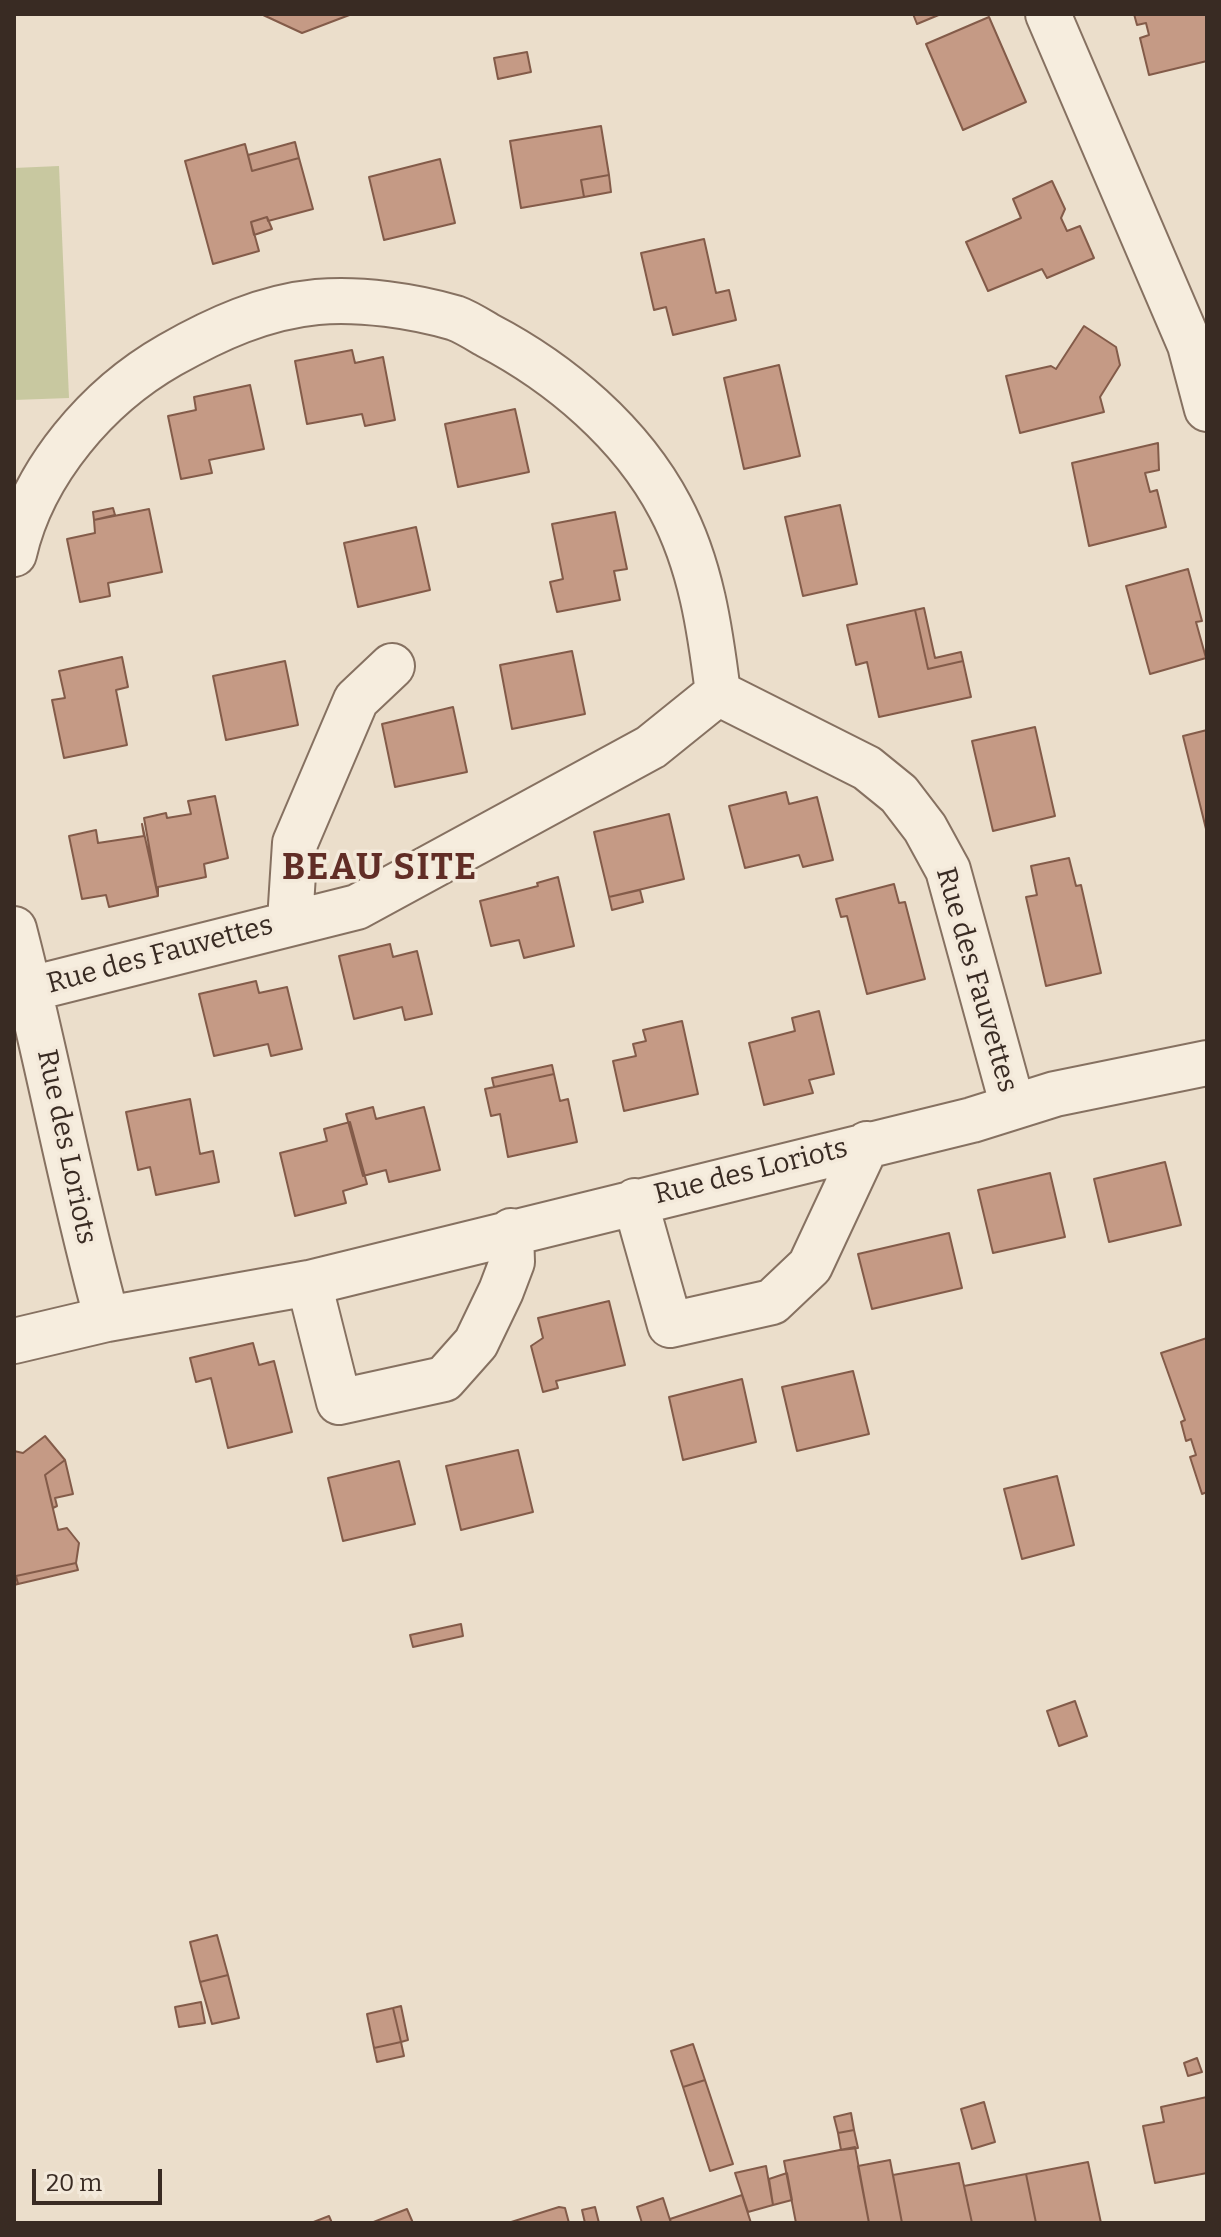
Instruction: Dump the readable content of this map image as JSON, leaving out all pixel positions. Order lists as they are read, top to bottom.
{
  "streets": {
    "street": ["Rue des Fauvettes", "Rue des Loriots"]
  },
  "crossings": [
    ["Rue des Fauvettes", "Rue des Loriots"]
  ],
  "districts": ["BEAU SITE"],
  "scale_bar": "20 m"
}
